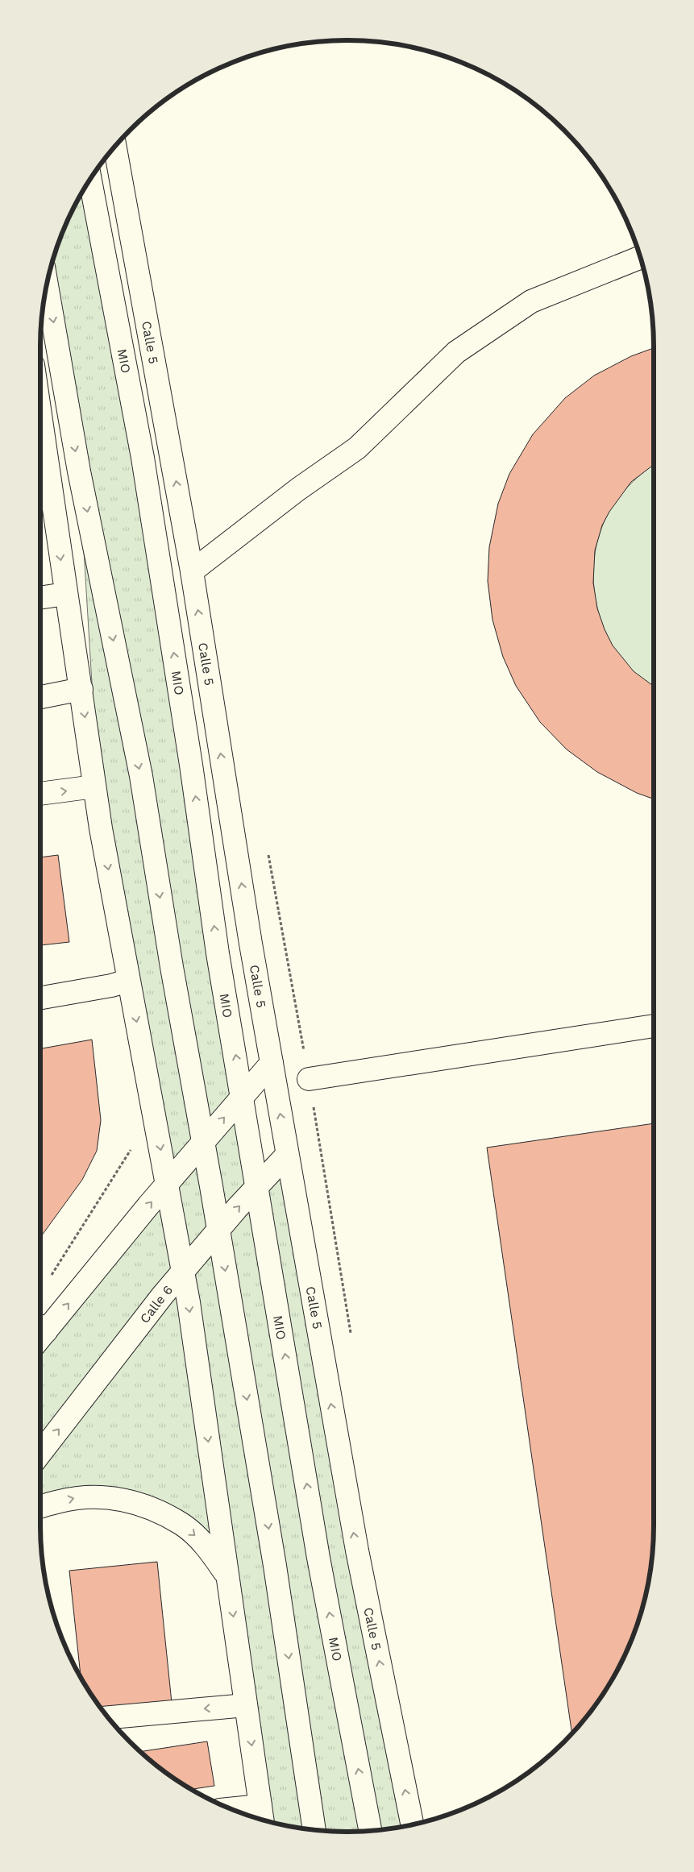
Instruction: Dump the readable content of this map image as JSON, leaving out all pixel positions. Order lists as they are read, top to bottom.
{
  "streets": {
    "main road": ["Calle 5", "MIO", "Calle 6"]
  },
  "crossings": [
    ["Calle 5", "Calle 6"],
    ["MIO", "Calle 6"]
  ]
}
